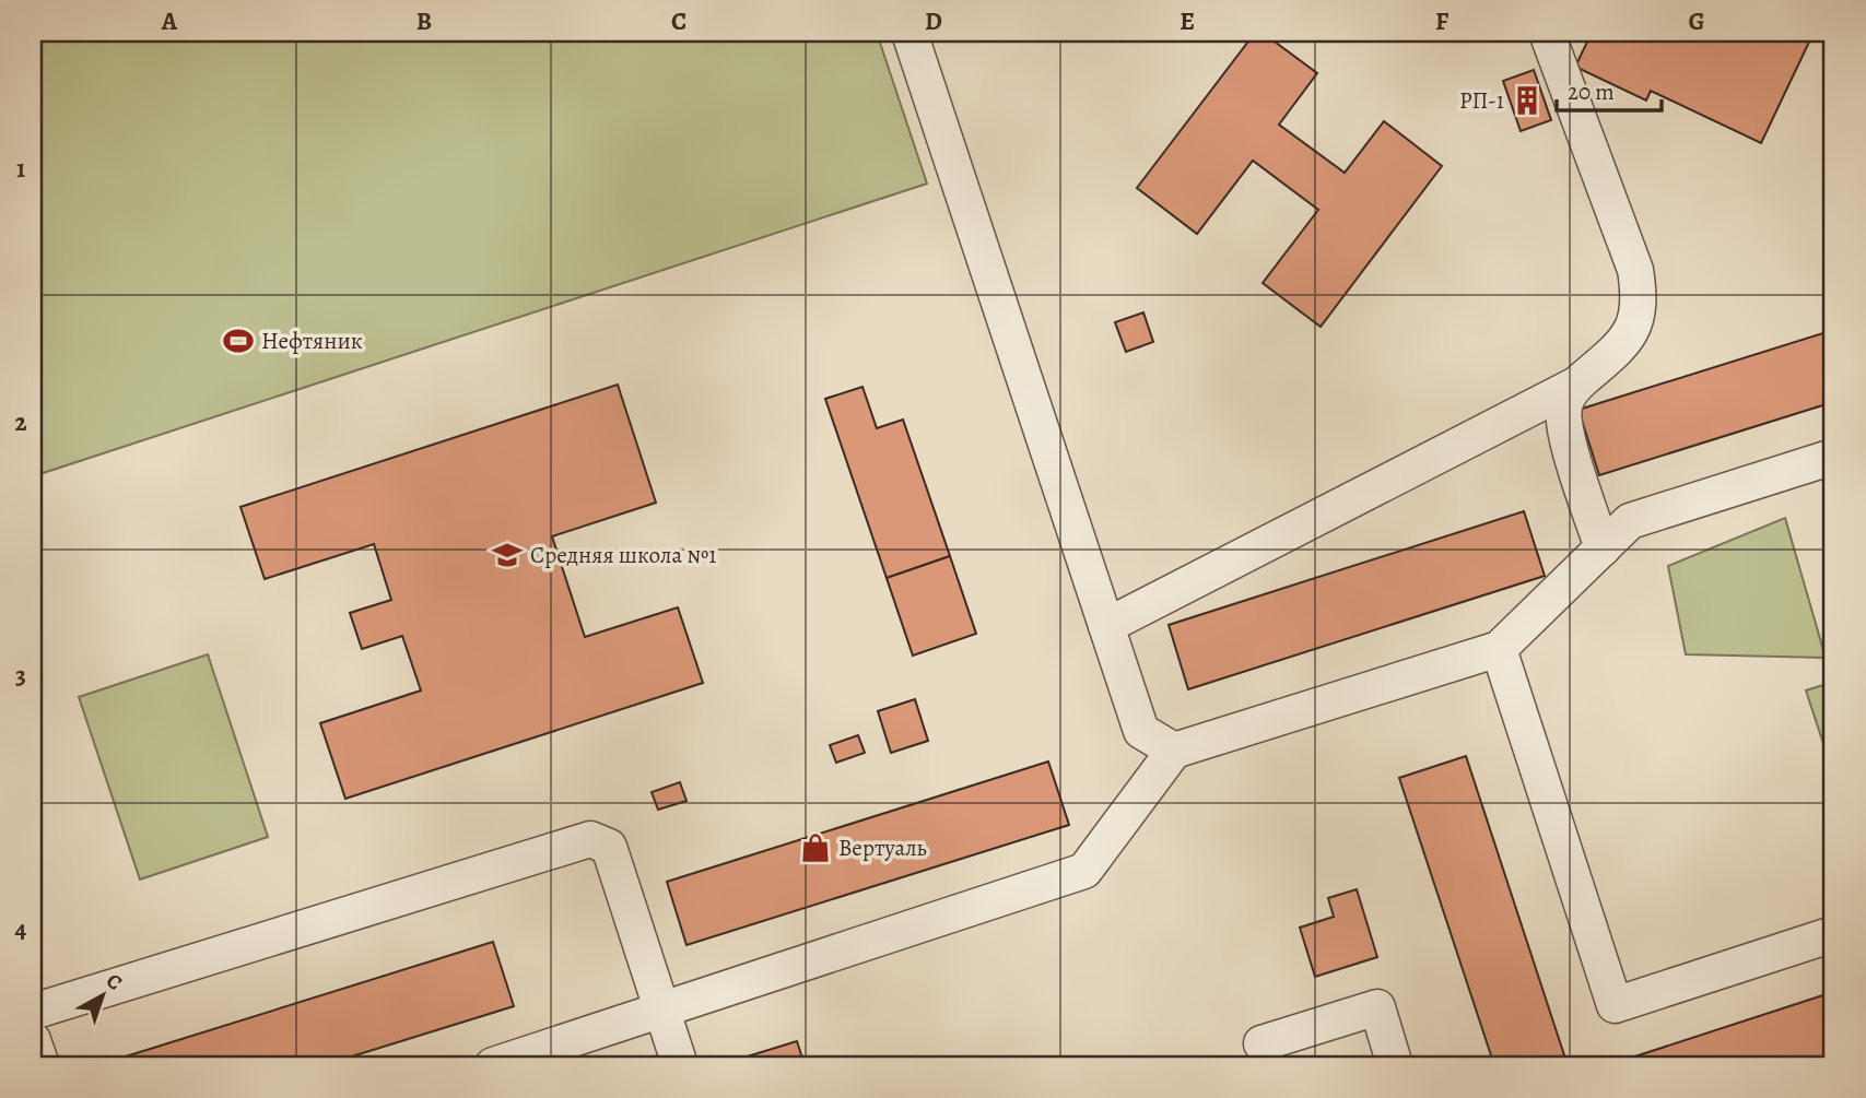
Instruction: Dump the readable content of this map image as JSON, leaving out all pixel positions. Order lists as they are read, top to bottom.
{
  "places": {
    "building": ["РП-1"],
    "sports": ["Нефтяник"],
    "school or university": ["Средняя школа №1"],
    "shop": ["Вертуаль"]
  },
  "scale_bar": "20 m",
  "north": "top right",
  "grid": {
    "columns": [
      "A",
      "B",
      "C",
      "D",
      "E",
      "F",
      "G"
    ],
    "rows": [
      "1",
      "2",
      "3",
      "4"
    ]
  }
}
